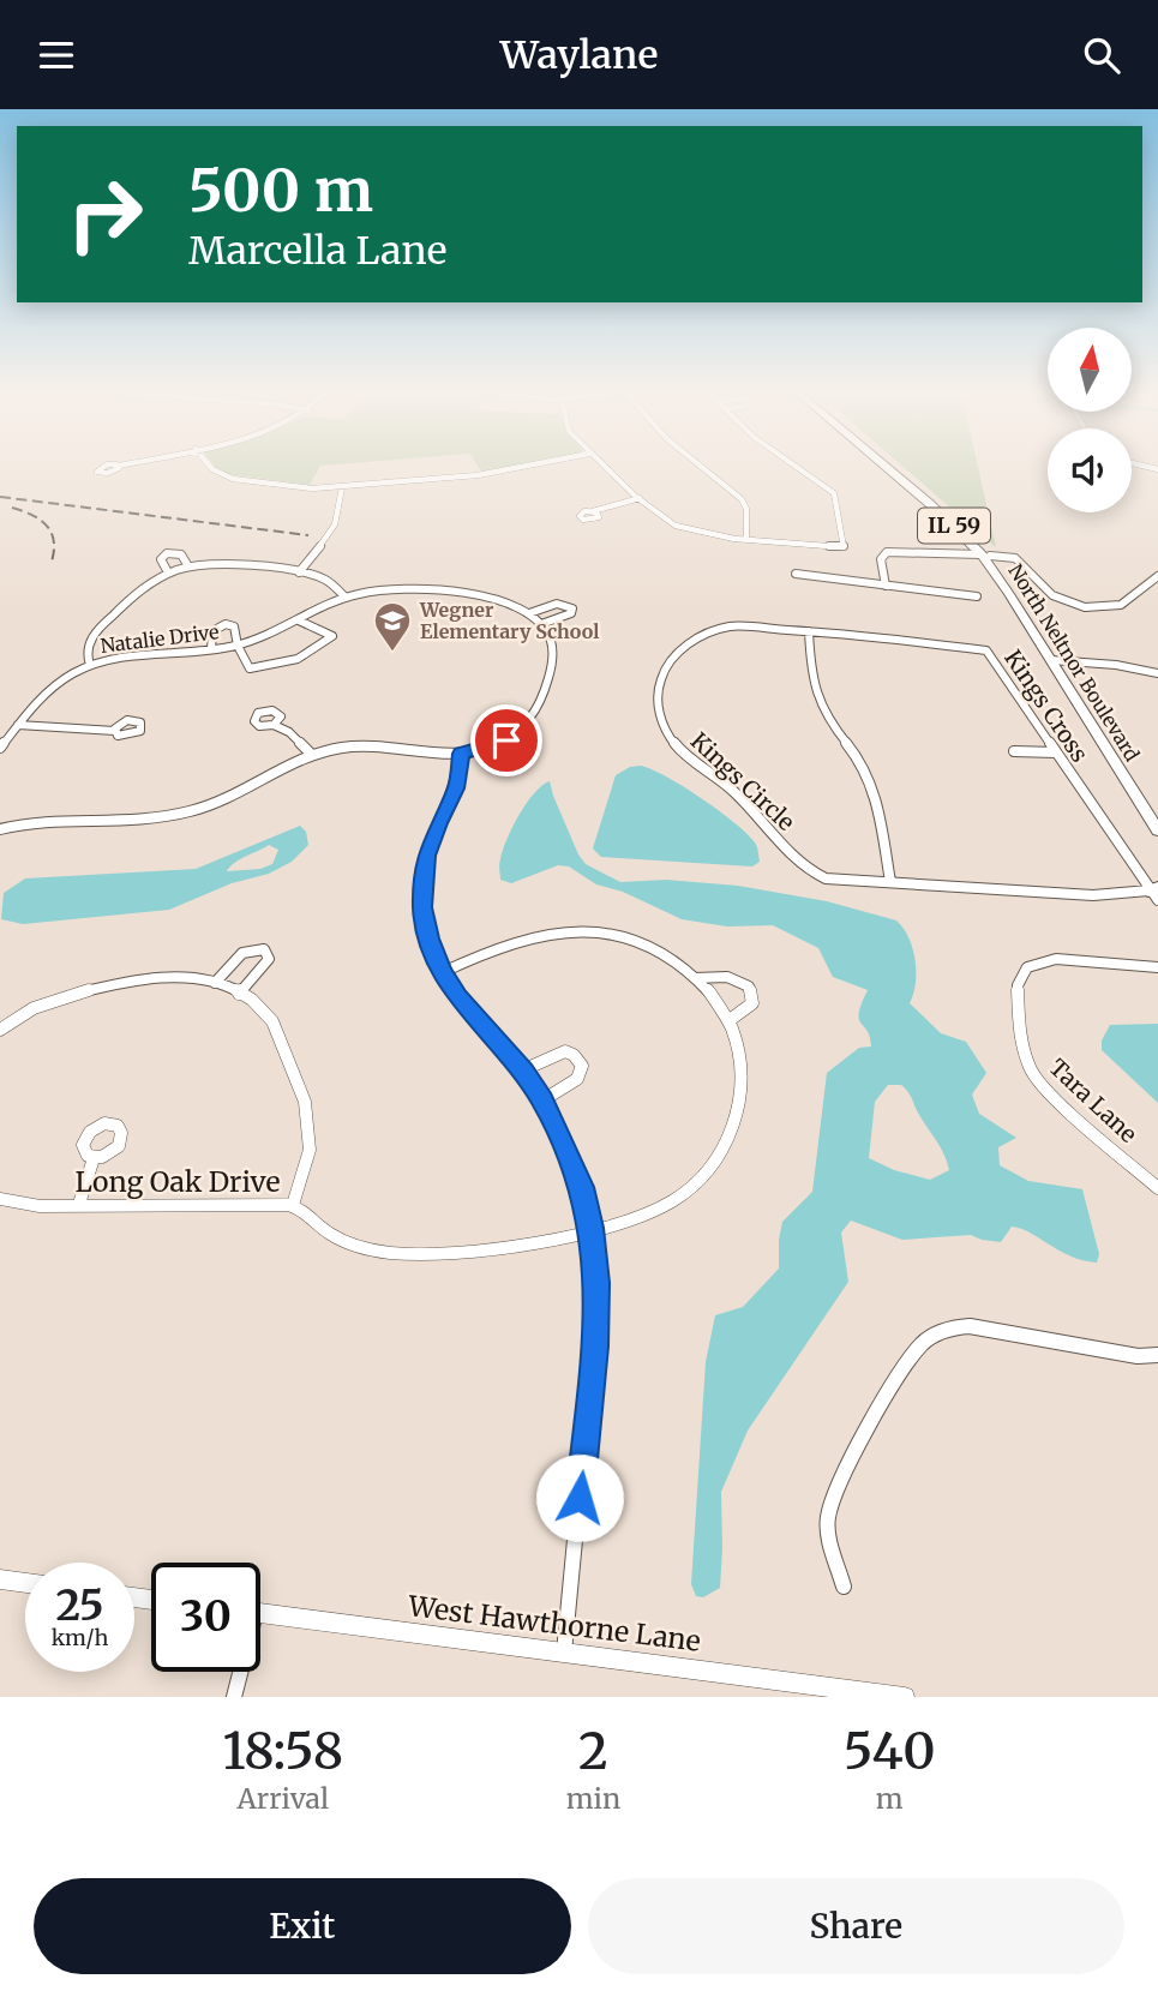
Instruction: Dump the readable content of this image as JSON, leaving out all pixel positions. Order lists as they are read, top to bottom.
{
  "streets": {
    "main road": ["IL 59", "North Neltnor Boulevard"],
    "street": [
      "Natalie Drive",
      "Kings Cross",
      "Kings Circle",
      "Tara Lane",
      "Long Oak Drive",
      "West Hawthorne Lane"
    ]
  },
  "crossings": [
    ["Kings Cross", "Kings Circle"]
  ],
  "places": {
    "school or university": ["Wegner Elementary School"]
  },
  "north": "top",
  "page": {
    "header": "Waylane",
    "turn": ["500 m", "Marcella Lane"],
    "speed": "25 km/h",
    "limit": "30",
    "eta": [
      "18:58",
      "Arrival",
      "2",
      "min",
      "540",
      "m"
    ],
    "buttons": ["Exit", "Share"]
  }
}
